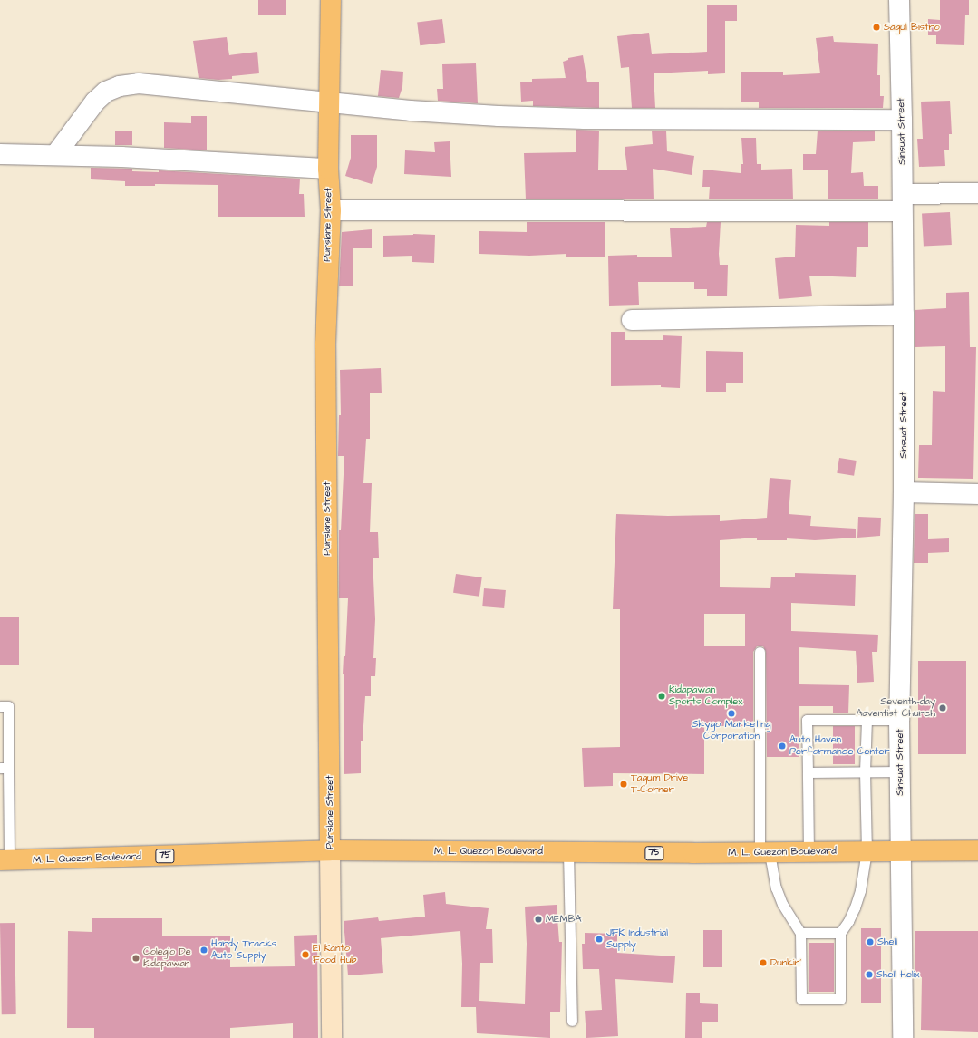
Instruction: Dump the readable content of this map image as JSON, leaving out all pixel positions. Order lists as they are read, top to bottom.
{
  "streets": {
    "main road": ["Purslane Street", "M. L. Quezon Boulevard", "75"],
    "street": ["Sinsuat Street"]
  },
  "crossings": [
    ["Sinsuat Street", "M. L. Quezon Boulevard"],
    ["Purslane Street", "M. L. Quezon Boulevard"]
  ],
  "places": [
    "Sagul Bistro",
    "Kidapawan Sports Complex",
    "Seventh-day Adventist Church",
    "Skygo Marketing Corporation",
    "Auto Haven Performance Center",
    "Tagum Drive T-Corner",
    "MEMBA",
    "JFK Industrial Supply",
    "Shell",
    "Hardy Tracks Auto Supply",
    "El Kanto Food Hub",
    "Colegio De Kidapawan",
    "Dunkin'",
    "Shell Helix"
  ]
}
